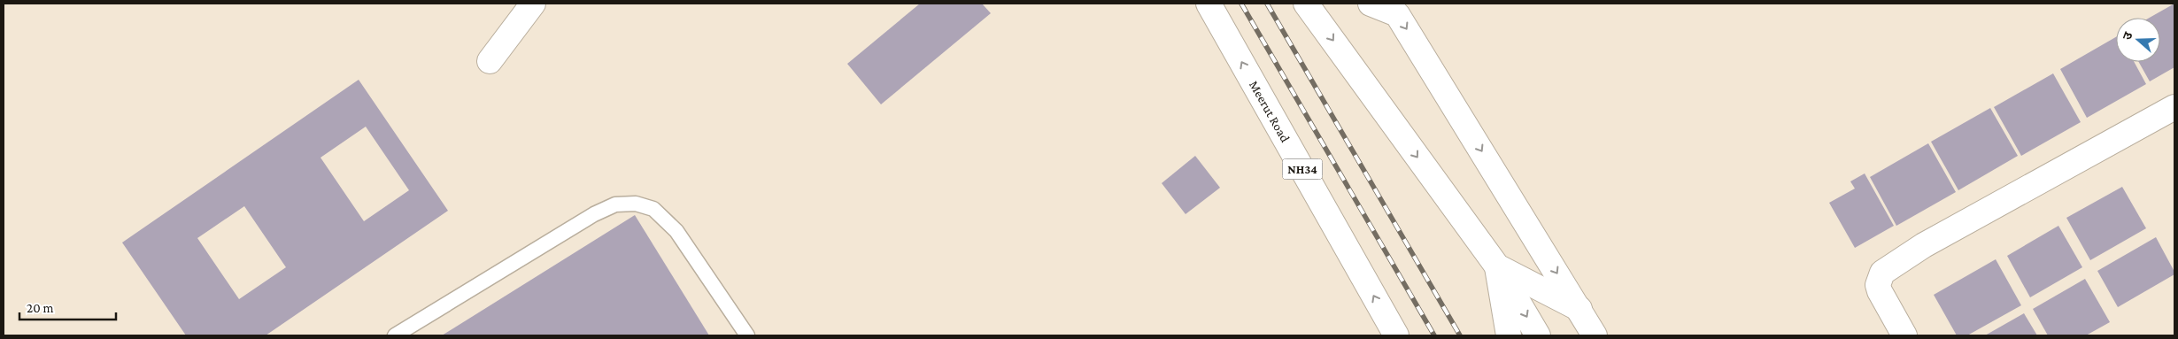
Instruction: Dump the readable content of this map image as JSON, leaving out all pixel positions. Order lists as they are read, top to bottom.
{
  "streets": {
    "main road": ["Meerut Road", "NH34"]
  },
  "scale_bar": "20 m",
  "north": "left"
}
